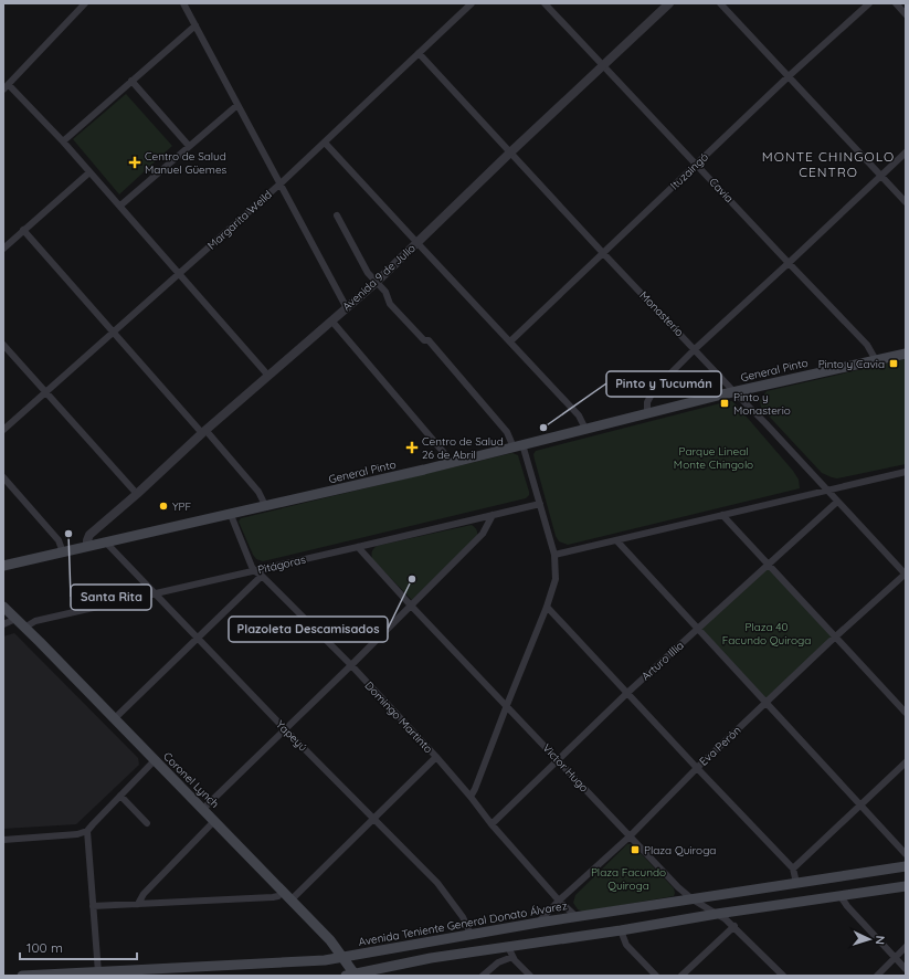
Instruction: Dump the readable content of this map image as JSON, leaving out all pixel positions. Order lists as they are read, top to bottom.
{
  "streets": {
    "main road": ["General Pinto", "Coronel Lynch", "Avenida Teniente General Donato Álvarez"],
    "street": [
      "Ituzaingó",
      "Cavia",
      "Margarita Weild",
      "Avenida 9 de Julio",
      "Monasterio",
      "Pitágoras",
      "Arturo Illia",
      "Domingo Martinto",
      "Yapeyú",
      "Eva Perón",
      "Victor Hugo"
    ]
  },
  "crossings": [
    ["Ituzaingó", "Cavia"],
    ["Ituzaingó", "Monasterio"],
    ["Cavia", "Avenida 9 de Julio"],
    ["Cavia", "General Pinto"],
    ["Margarita Weild", "Monasterio"],
    ["Avenida 9 de Julio", "Monasterio"],
    ["Avenida 9 de Julio", "General Pinto"],
    ["Monasterio", "General Pinto"],
    ["Monasterio", "Arturo Illia"],
    ["Monasterio", "Eva Perón"],
    ["General Pinto", "Yapeyú"],
    ["Pitágoras", "Domingo Martinto"],
    ["Pitágoras", "Yapeyú"],
    ["Pitágoras", "Victor Hugo"],
    ["Pitágoras", "Coronel Lynch"],
    ["Arturo Illia", "Domingo Martinto"],
    ["Arturo Illia", "Victor Hugo"],
    ["Domingo Martinto", "Eva Perón"],
    ["Domingo Martinto", "Avenida Teniente General Donato Álvarez"],
    ["Yapeyú", "Avenida Teniente General Donato Álvarez"],
    ["Eva Perón", "Victor Hugo"],
    ["Eva Perón", "Avenida Teniente General Donato Álvarez"],
    ["Victor Hugo", "Avenida Teniente General Donato Álvarez"],
    ["Coronel Lynch", "Avenida Teniente General Donato Álvarez"]
  ],
  "districts": ["MONTE CHINGOLO CENTRO"],
  "parks": ["Parque Lineal Monte Chingolo", "Plaza 40 Facundo Quiroga", "Plaza Facundo Quiroga"],
  "places": {
    "health": ["Centro de Salud Manuel Güemes", "Centro de Salud 26 de Abril"],
    "transit": ["Pinto y Cavia", "Pinto y Monasterio", "Plaza Quiroga"],
    "other": [
      "Pinto y Tucumán",
      "YPF",
      "Santa Rita",
      "Plazoleta Descamisados"
    ]
  },
  "scale_bar": "100 m",
  "north": "right"
}
